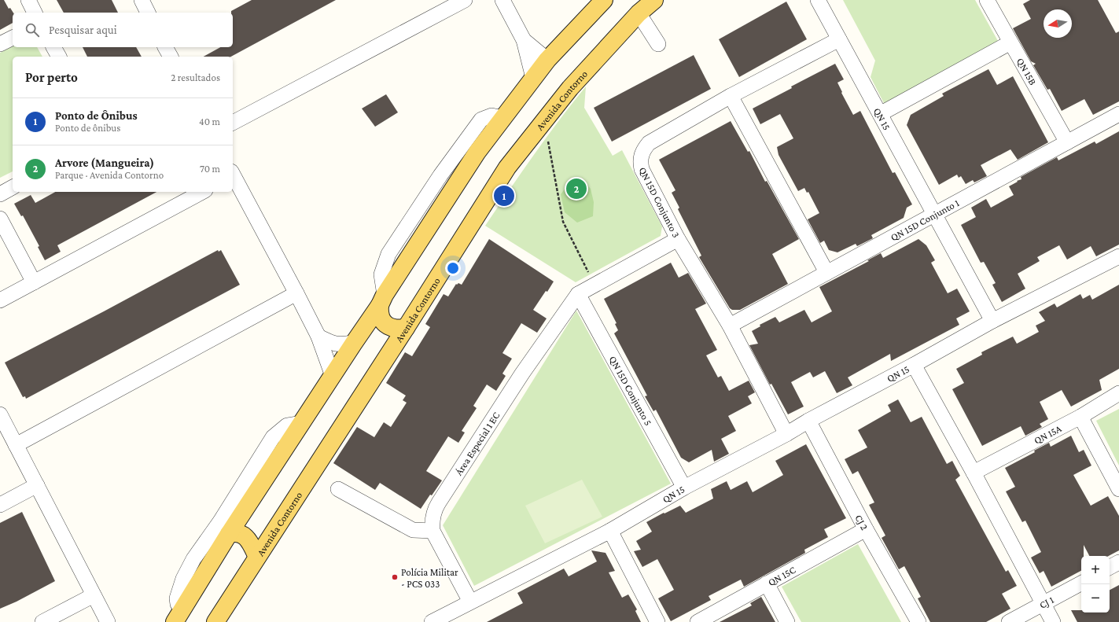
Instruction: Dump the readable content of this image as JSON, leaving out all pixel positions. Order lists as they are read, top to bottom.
{
  "streets": {
    "main road": ["Avenida Contorno"],
    "street": [
      "QN 15B",
      "QN 15",
      "QN 15D Conjunto 3",
      "QN 15D Conjunto 1",
      "QN 15D Conjunto 5",
      "QN 15A",
      "Área Especial 1 EC",
      "CJ 2",
      "QN 15C",
      "CJ 1"
    ]
  },
  "crossings": [
    ["QN 15B", "QN 15D Conjunto 1"],
    ["QN 15", "QN 15D Conjunto 3"],
    ["QN 15", "QN 15D Conjunto 1"],
    ["QN 15", "QN 15D Conjunto 5"],
    ["QN 15", "CJ 2"],
    ["QN 15D Conjunto 3", "QN 15D Conjunto 1"],
    ["QN 15D Conjunto 5", "Área Especial 1 EC"],
    ["CJ 2", "QN 15C"]
  ],
  "places": ["Polícia Militar - PCS 033"],
  "north": "left",
  "page": {
    "search": "Pesquisar aqui",
    "heading": ["Por perto", "2 resultados"],
    "list": [
      {
        "mark": "1",
        "name": "Ponto de Ônibus",
        "note": "Ponto de ônibus",
        "value": "40 m"
      },
      {
        "mark": "2",
        "name": "Arvore (Mangueira)",
        "note": "Parque · Avenida Contorno",
        "value": "70 m"
      }
    ],
    "pins": ["2", "1"],
    "map_buttons": ["+", "−"]
  }
}
